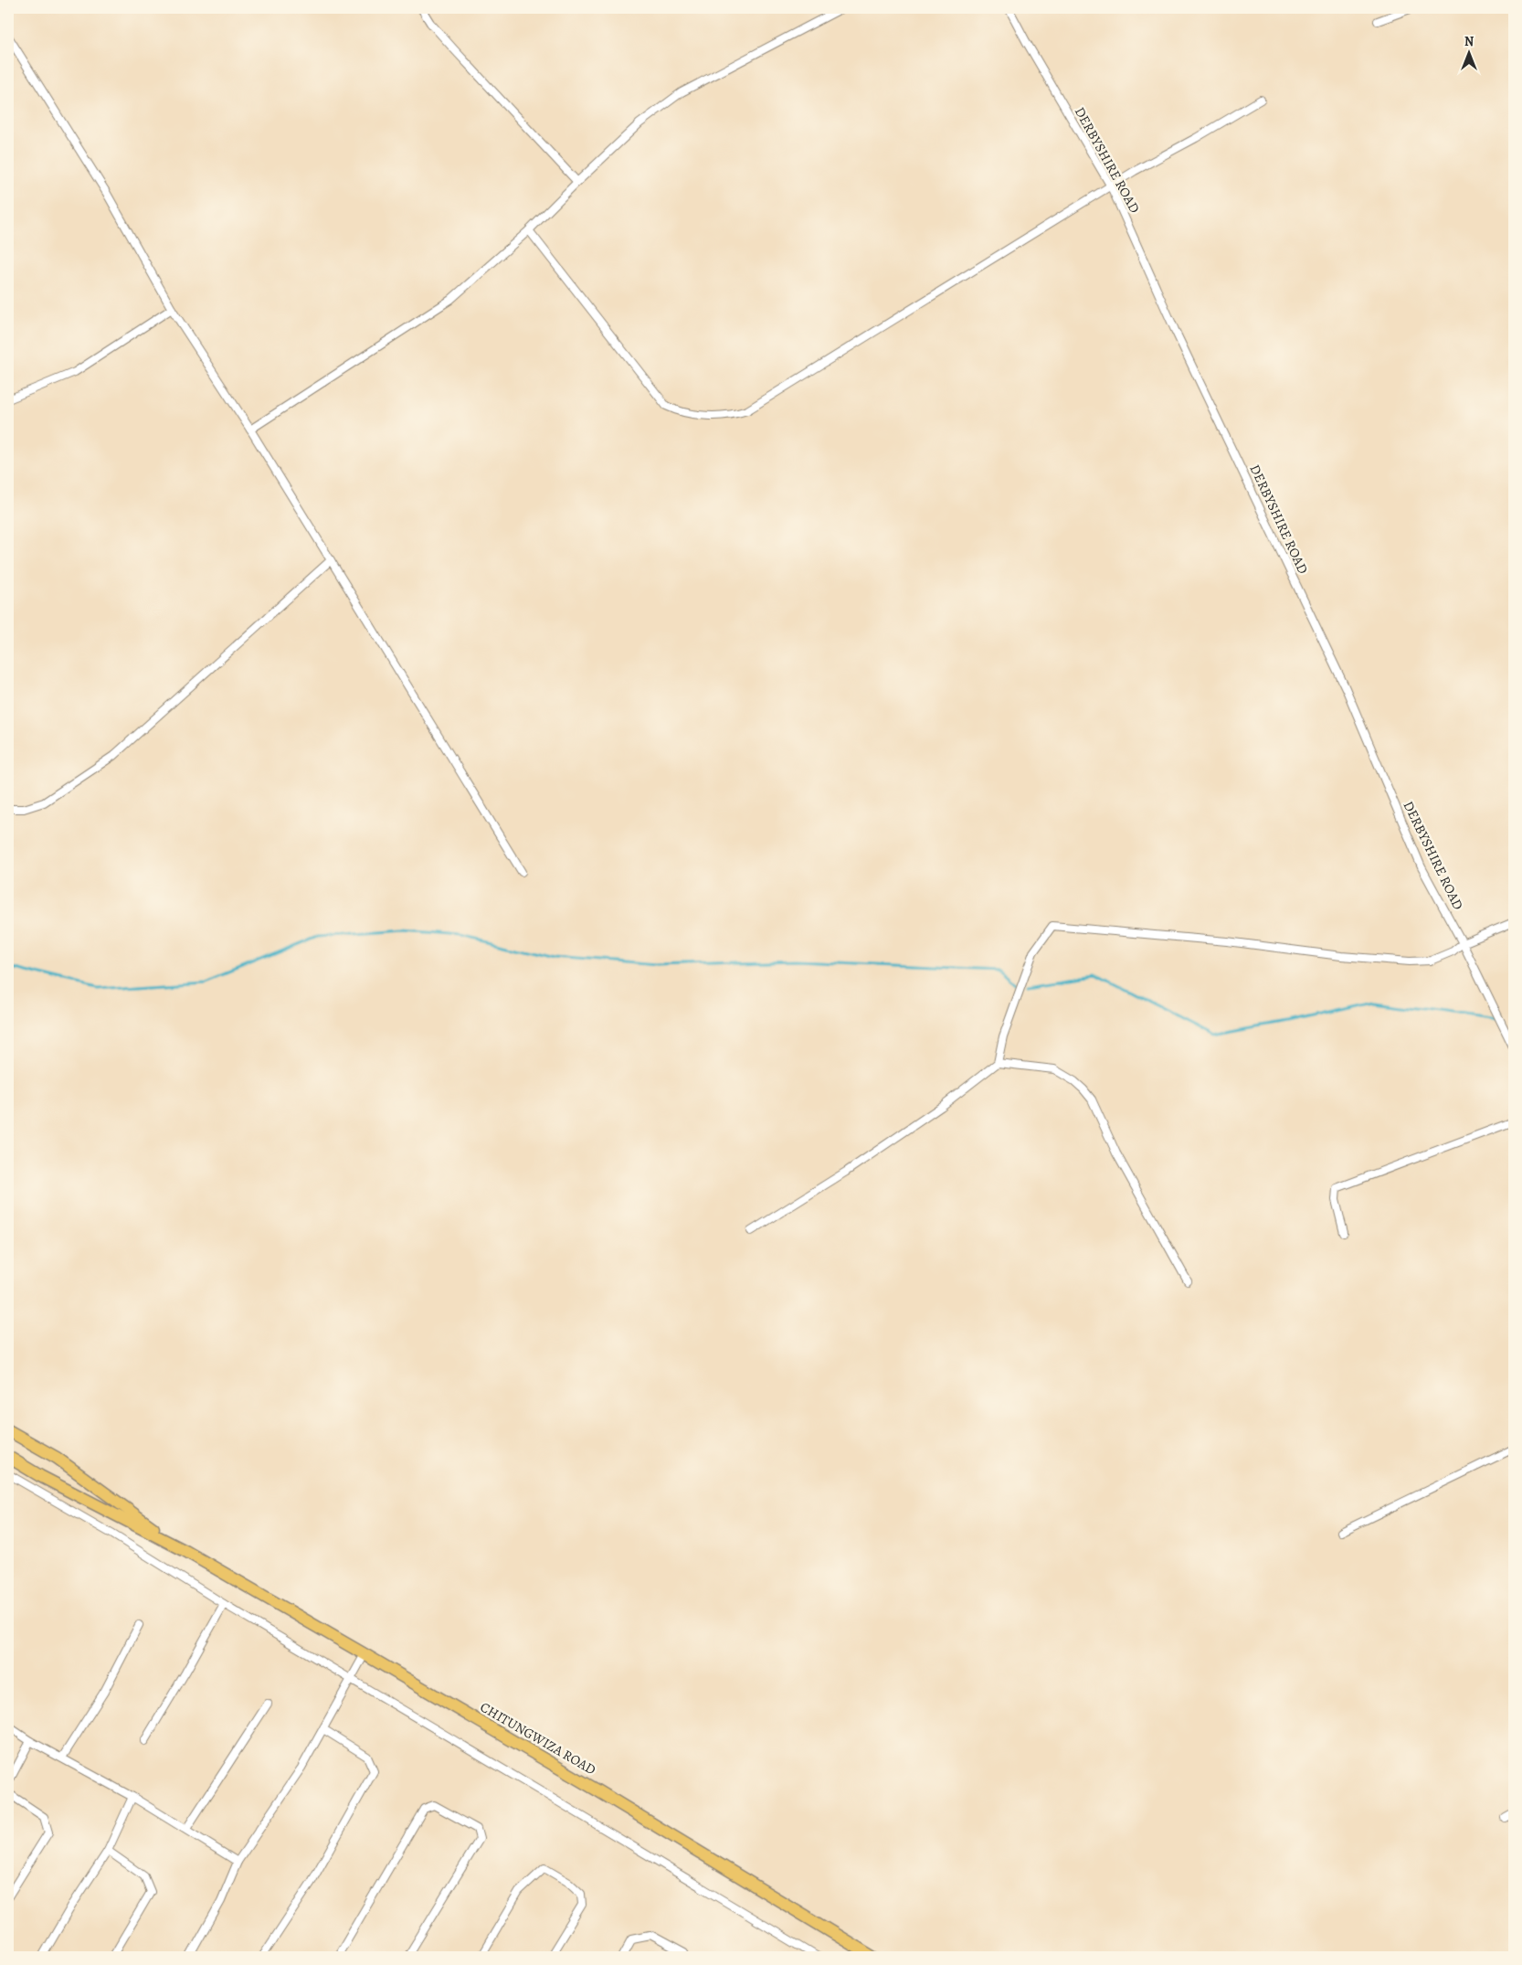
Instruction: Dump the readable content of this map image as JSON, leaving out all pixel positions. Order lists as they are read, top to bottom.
{
  "streets": {
    "main road": ["CHITUNGWIZA ROAD"],
    "street": ["DERBYSHIRE ROAD"]
  },
  "north": "top"
}
